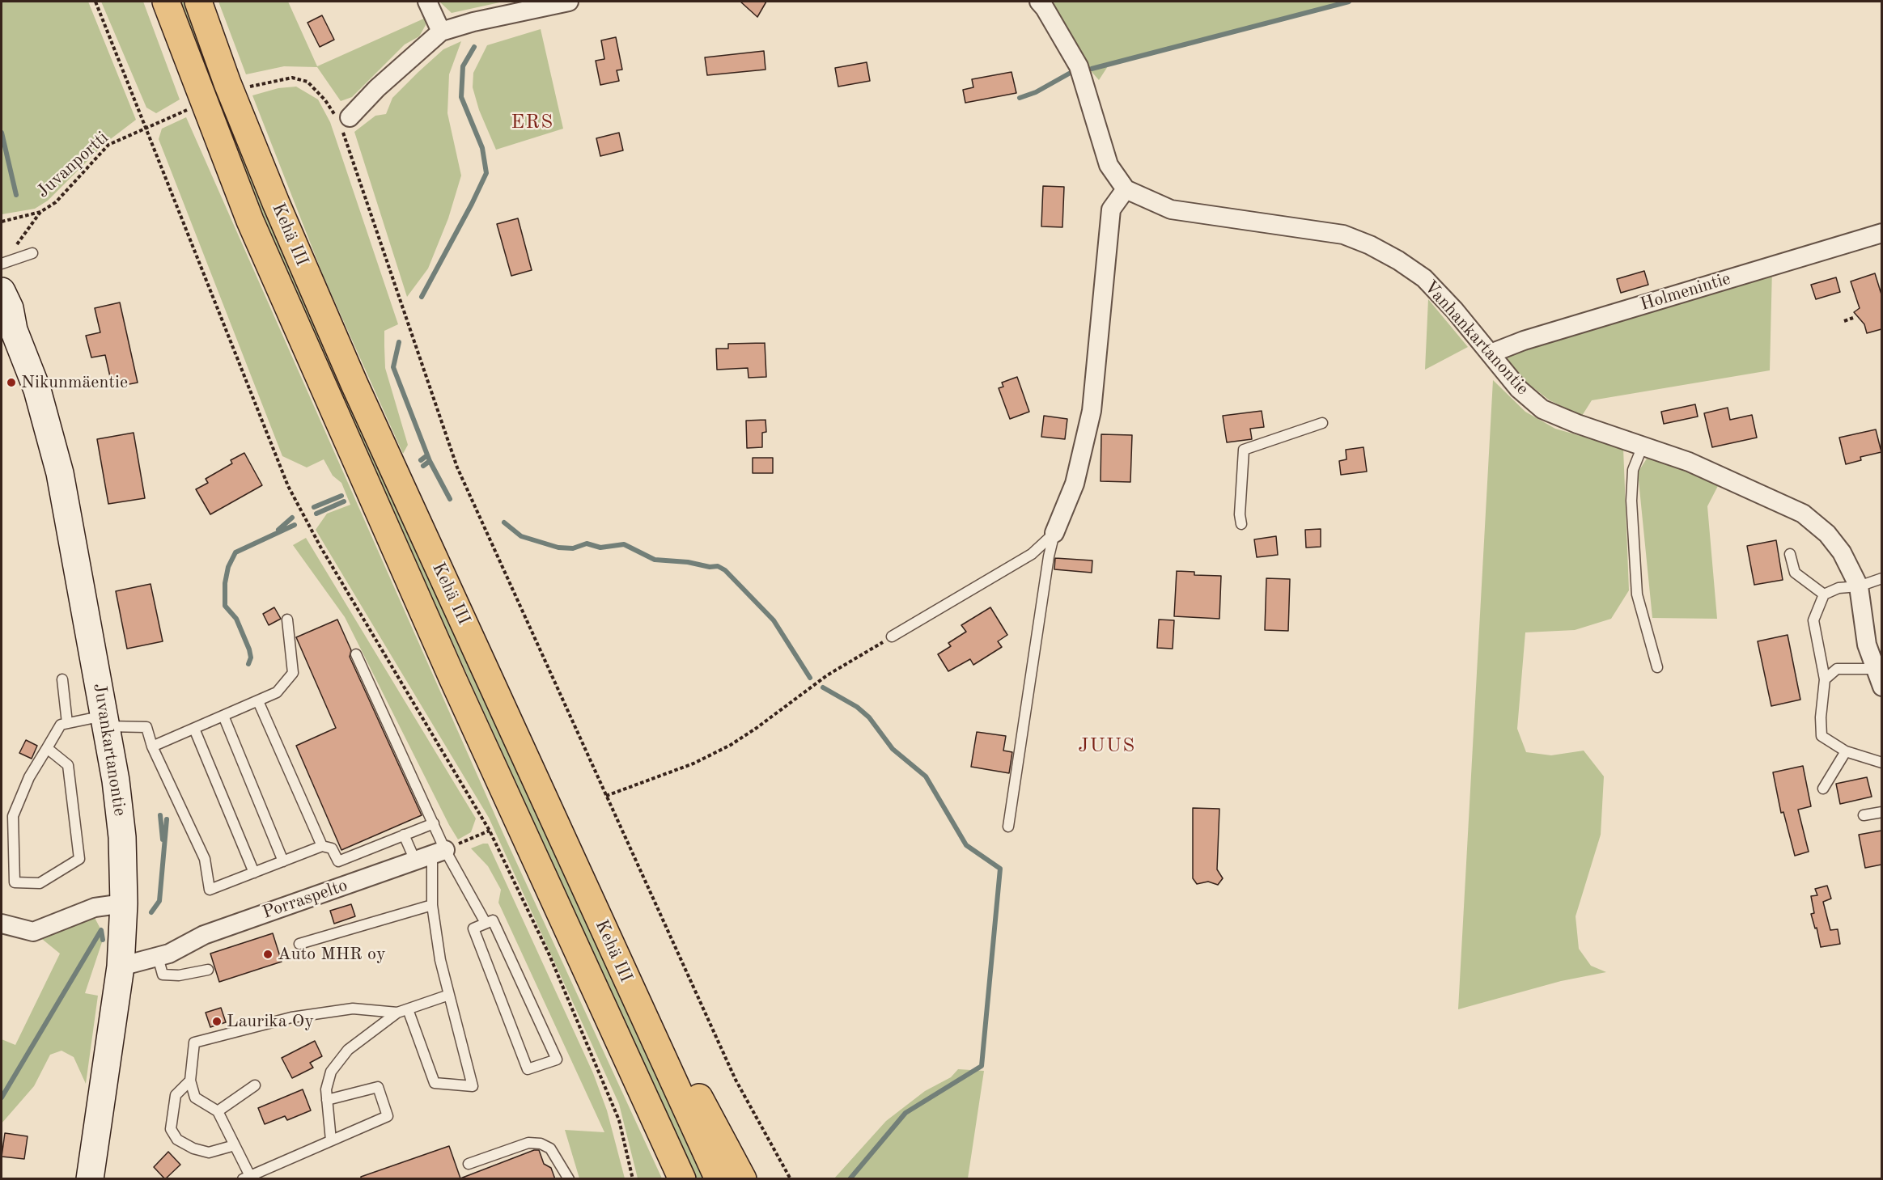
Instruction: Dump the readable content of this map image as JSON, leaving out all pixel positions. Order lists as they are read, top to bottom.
{
  "streets": {
    "highway": ["Kehä III"],
    "main road": ["Juvankartanontie"],
    "street": ["Holmenintie", "Vanhankartanontie", "Porraspelto"],
    "path": ["Juvanportti"]
  },
  "crossings": [
    ["Holmenintie", "Vanhankartanontie"],
    ["Juvankartanontie", "Porraspelto"]
  ],
  "districts": ["ERS", "JUUS"],
  "places": ["Nikunmäentie", "Auto MHR oy", "Laurika Oy"]
}
